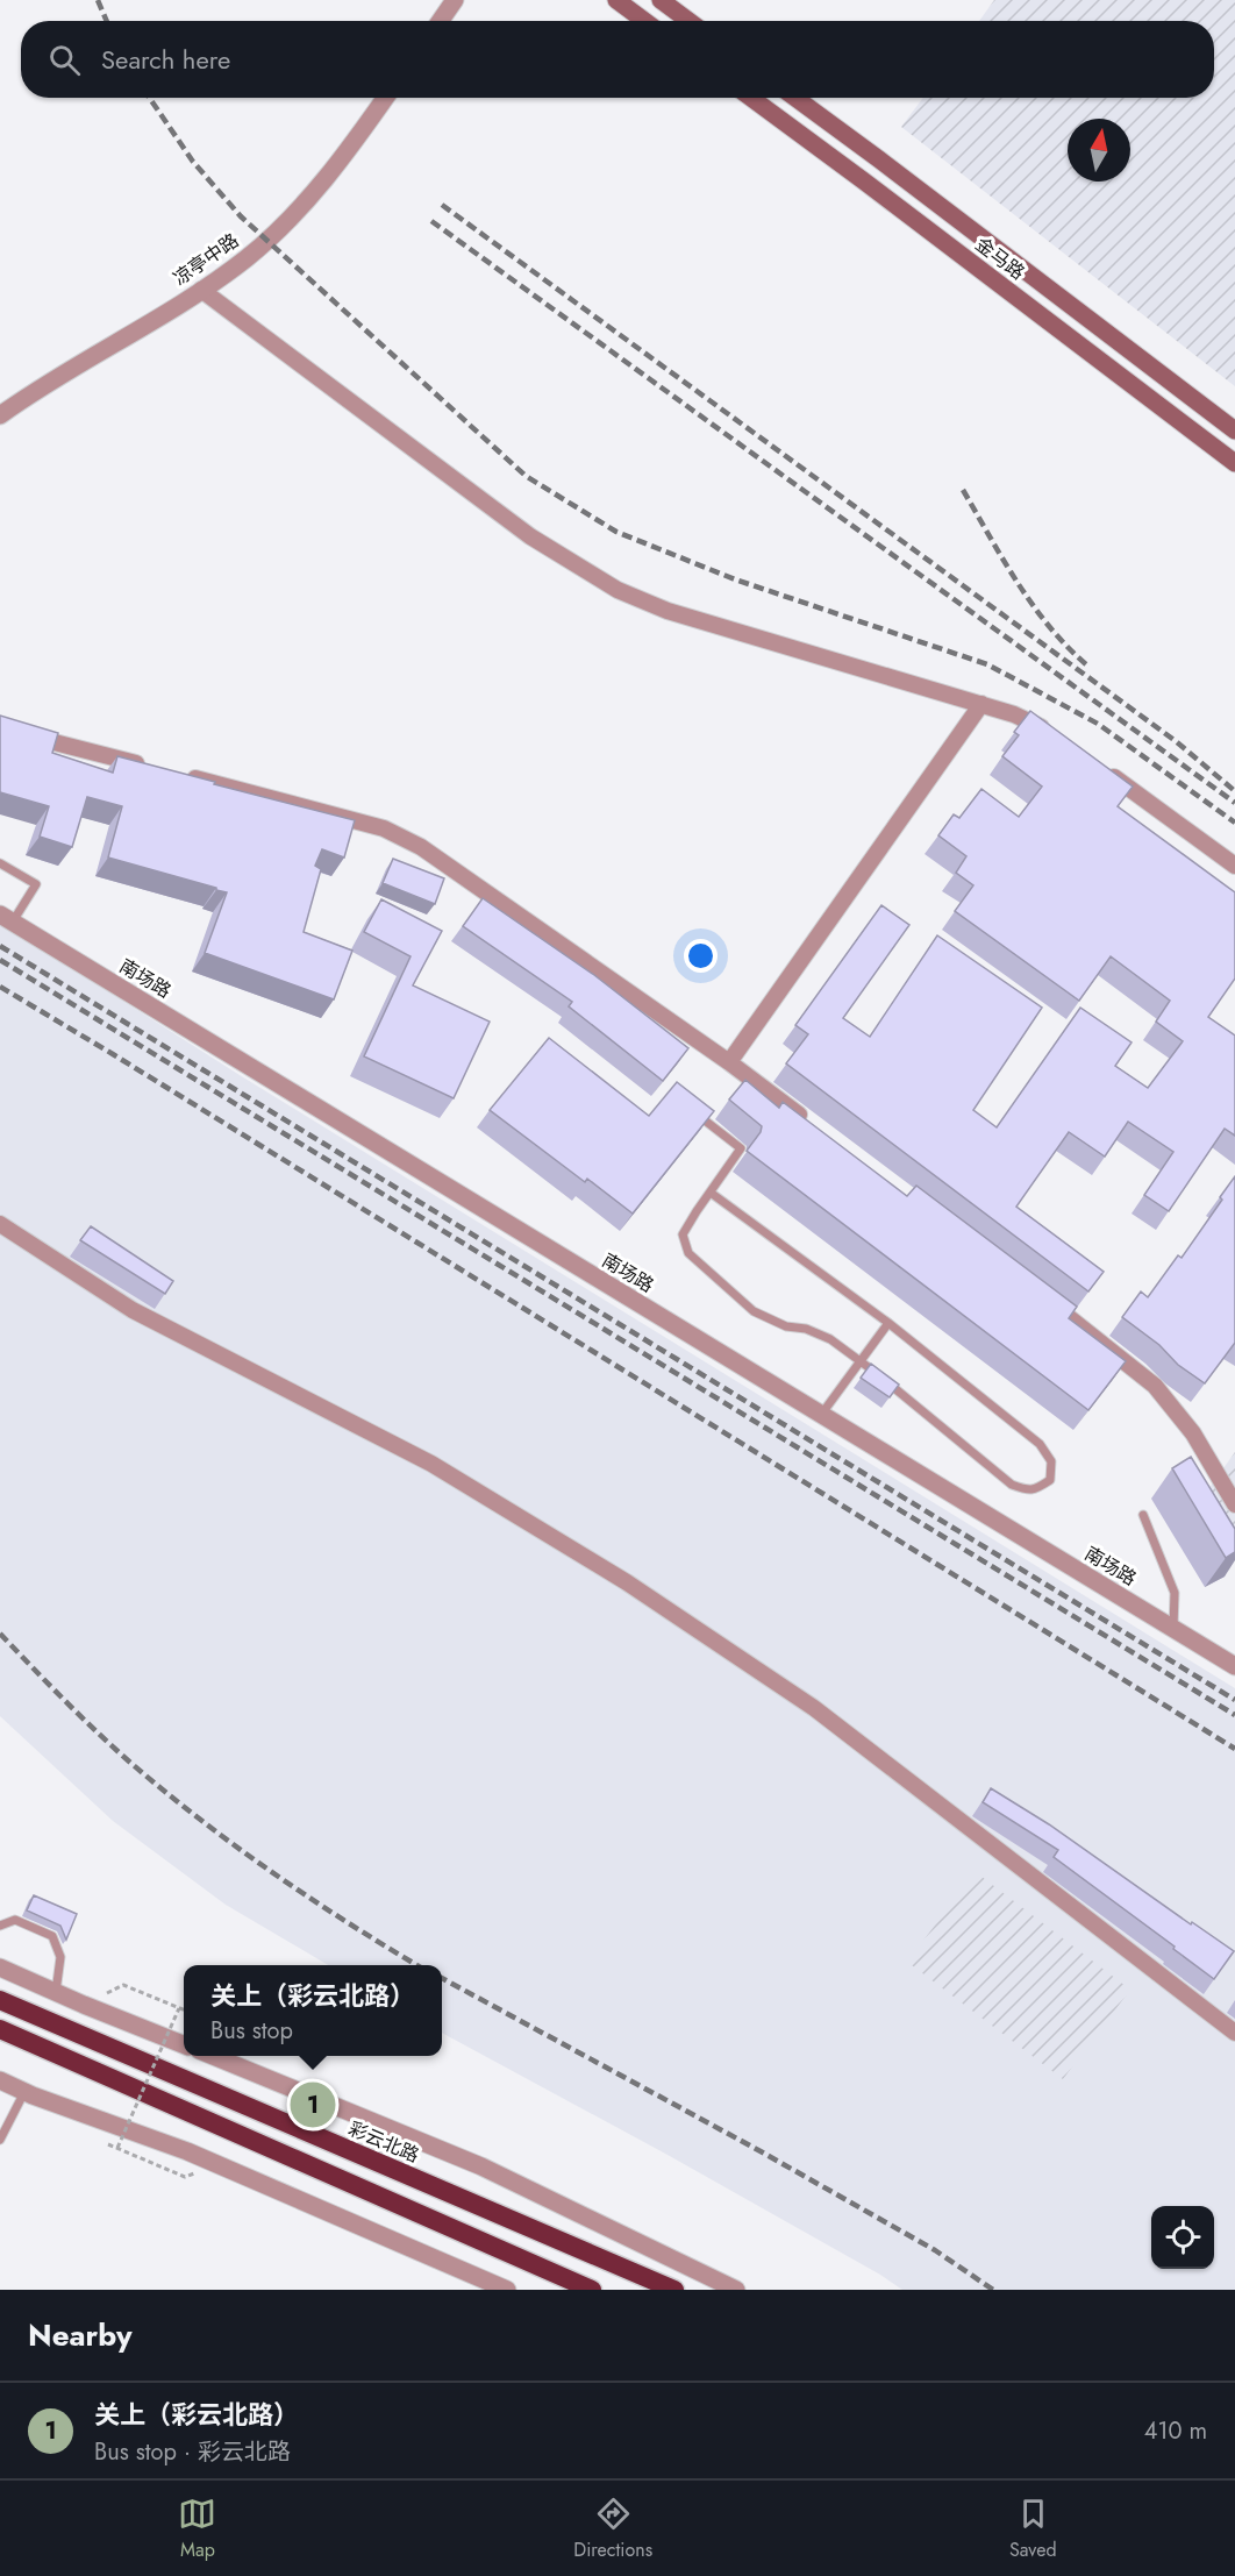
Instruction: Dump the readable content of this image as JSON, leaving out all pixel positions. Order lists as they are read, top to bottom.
{
  "streets": {
    "highway": ["彩云北路"],
    "main road": ["金马路"],
    "street": ["凉亭中路", "南场路"]
  },
  "north": "top",
  "page": {
    "search": "Search here",
    "popup": ["关上（彩云北路）", "Bus stop"],
    "pins": "1",
    "heading": "Nearby",
    "list": [
      {
        "mark": "1",
        "name": "关上（彩云北路）",
        "note": "Bus stop · 彩云北路",
        "value": "410 m"
      }
    ],
    "nav": ["Map", "Directions", "Saved"]
  }
}
